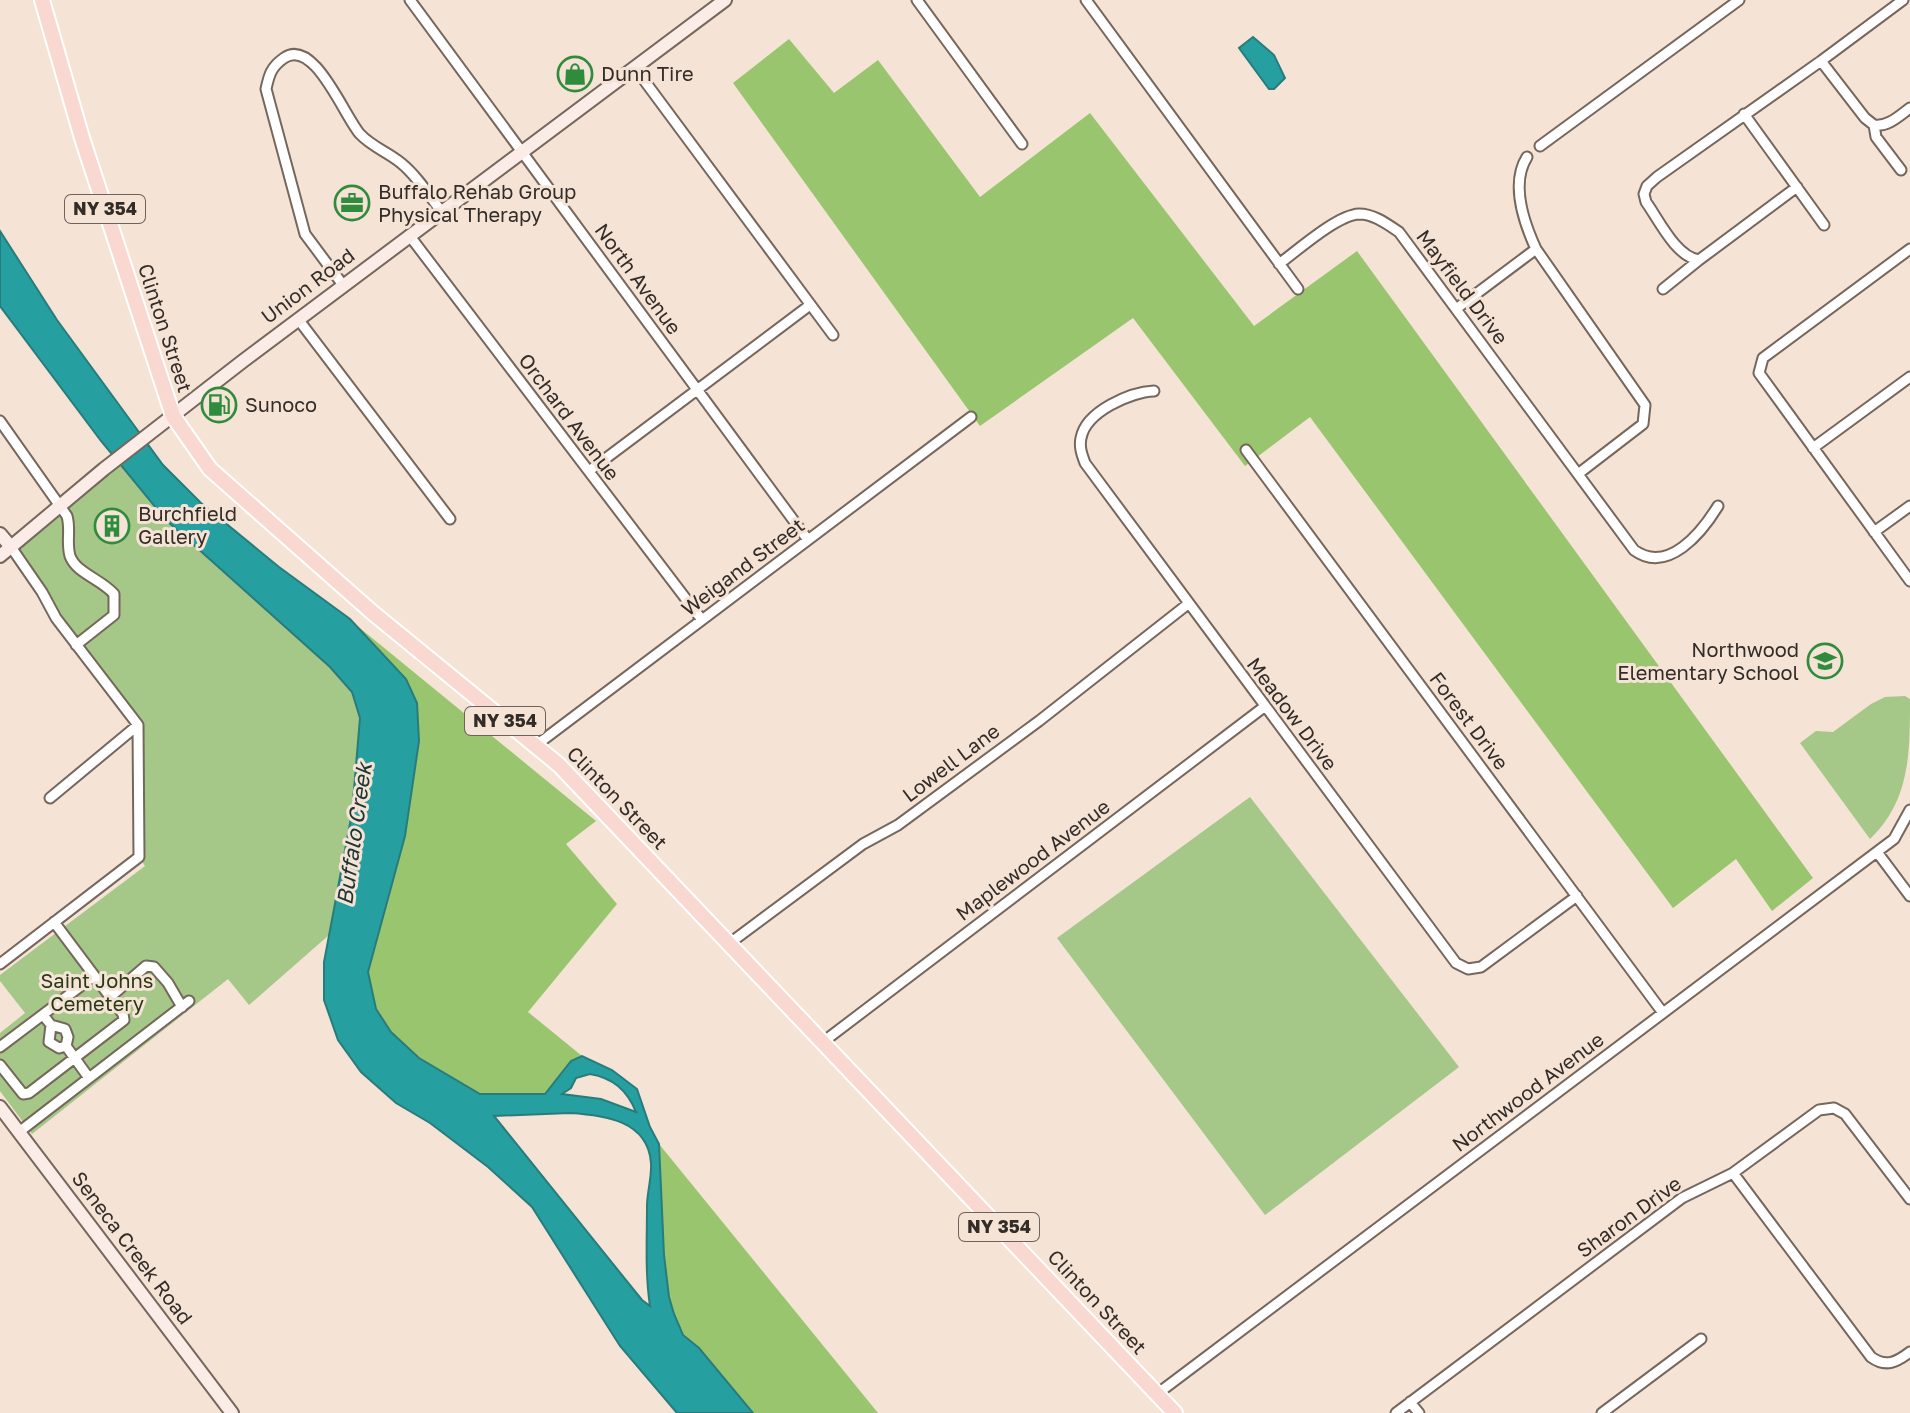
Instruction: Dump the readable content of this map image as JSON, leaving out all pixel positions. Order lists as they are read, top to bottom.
{
  "streets": {
    "main road": [
      "NY 354",
      "Union Road",
      "Clinton Street",
      "Seneca Creek Road"
    ],
    "street": [
      "North Avenue",
      "Mayfield Drive",
      "Orchard Avenue",
      "Weigand Street",
      "Meadow Drive",
      "Forest Drive",
      "Lowell Lane",
      "Maplewood Avenue",
      "Northwood Avenue",
      "Sharon Drive"
    ]
  },
  "crossings": [
    ["North Avenue", "Union Road"],
    ["North Avenue", "Weigand Street"],
    ["Union Road", "Clinton Street"],
    ["Union Road", "Orchard Avenue"],
    ["Clinton Street", "Weigand Street"],
    ["Clinton Street", "Lowell Lane"],
    ["Clinton Street", "Maplewood Avenue"],
    ["Clinton Street", "Northwood Avenue"],
    ["Orchard Avenue", "Weigand Street"],
    ["Meadow Drive", "Forest Drive"],
    ["Meadow Drive", "Lowell Lane"],
    ["Meadow Drive", "Maplewood Avenue"],
    ["Forest Drive", "Northwood Avenue"]
  ],
  "water": ["Buffalo Creek"],
  "parks": ["Saint Johns Cemetery"],
  "places": {
    "shop": ["Dunn Tire"],
    "office": ["Buffalo Rehab Group Physical Therapy"],
    "fuel station": ["Sunoco"],
    "building": ["Burchfield Gallery"],
    "school or university": ["Northwood Elementary School"]
  }
}
